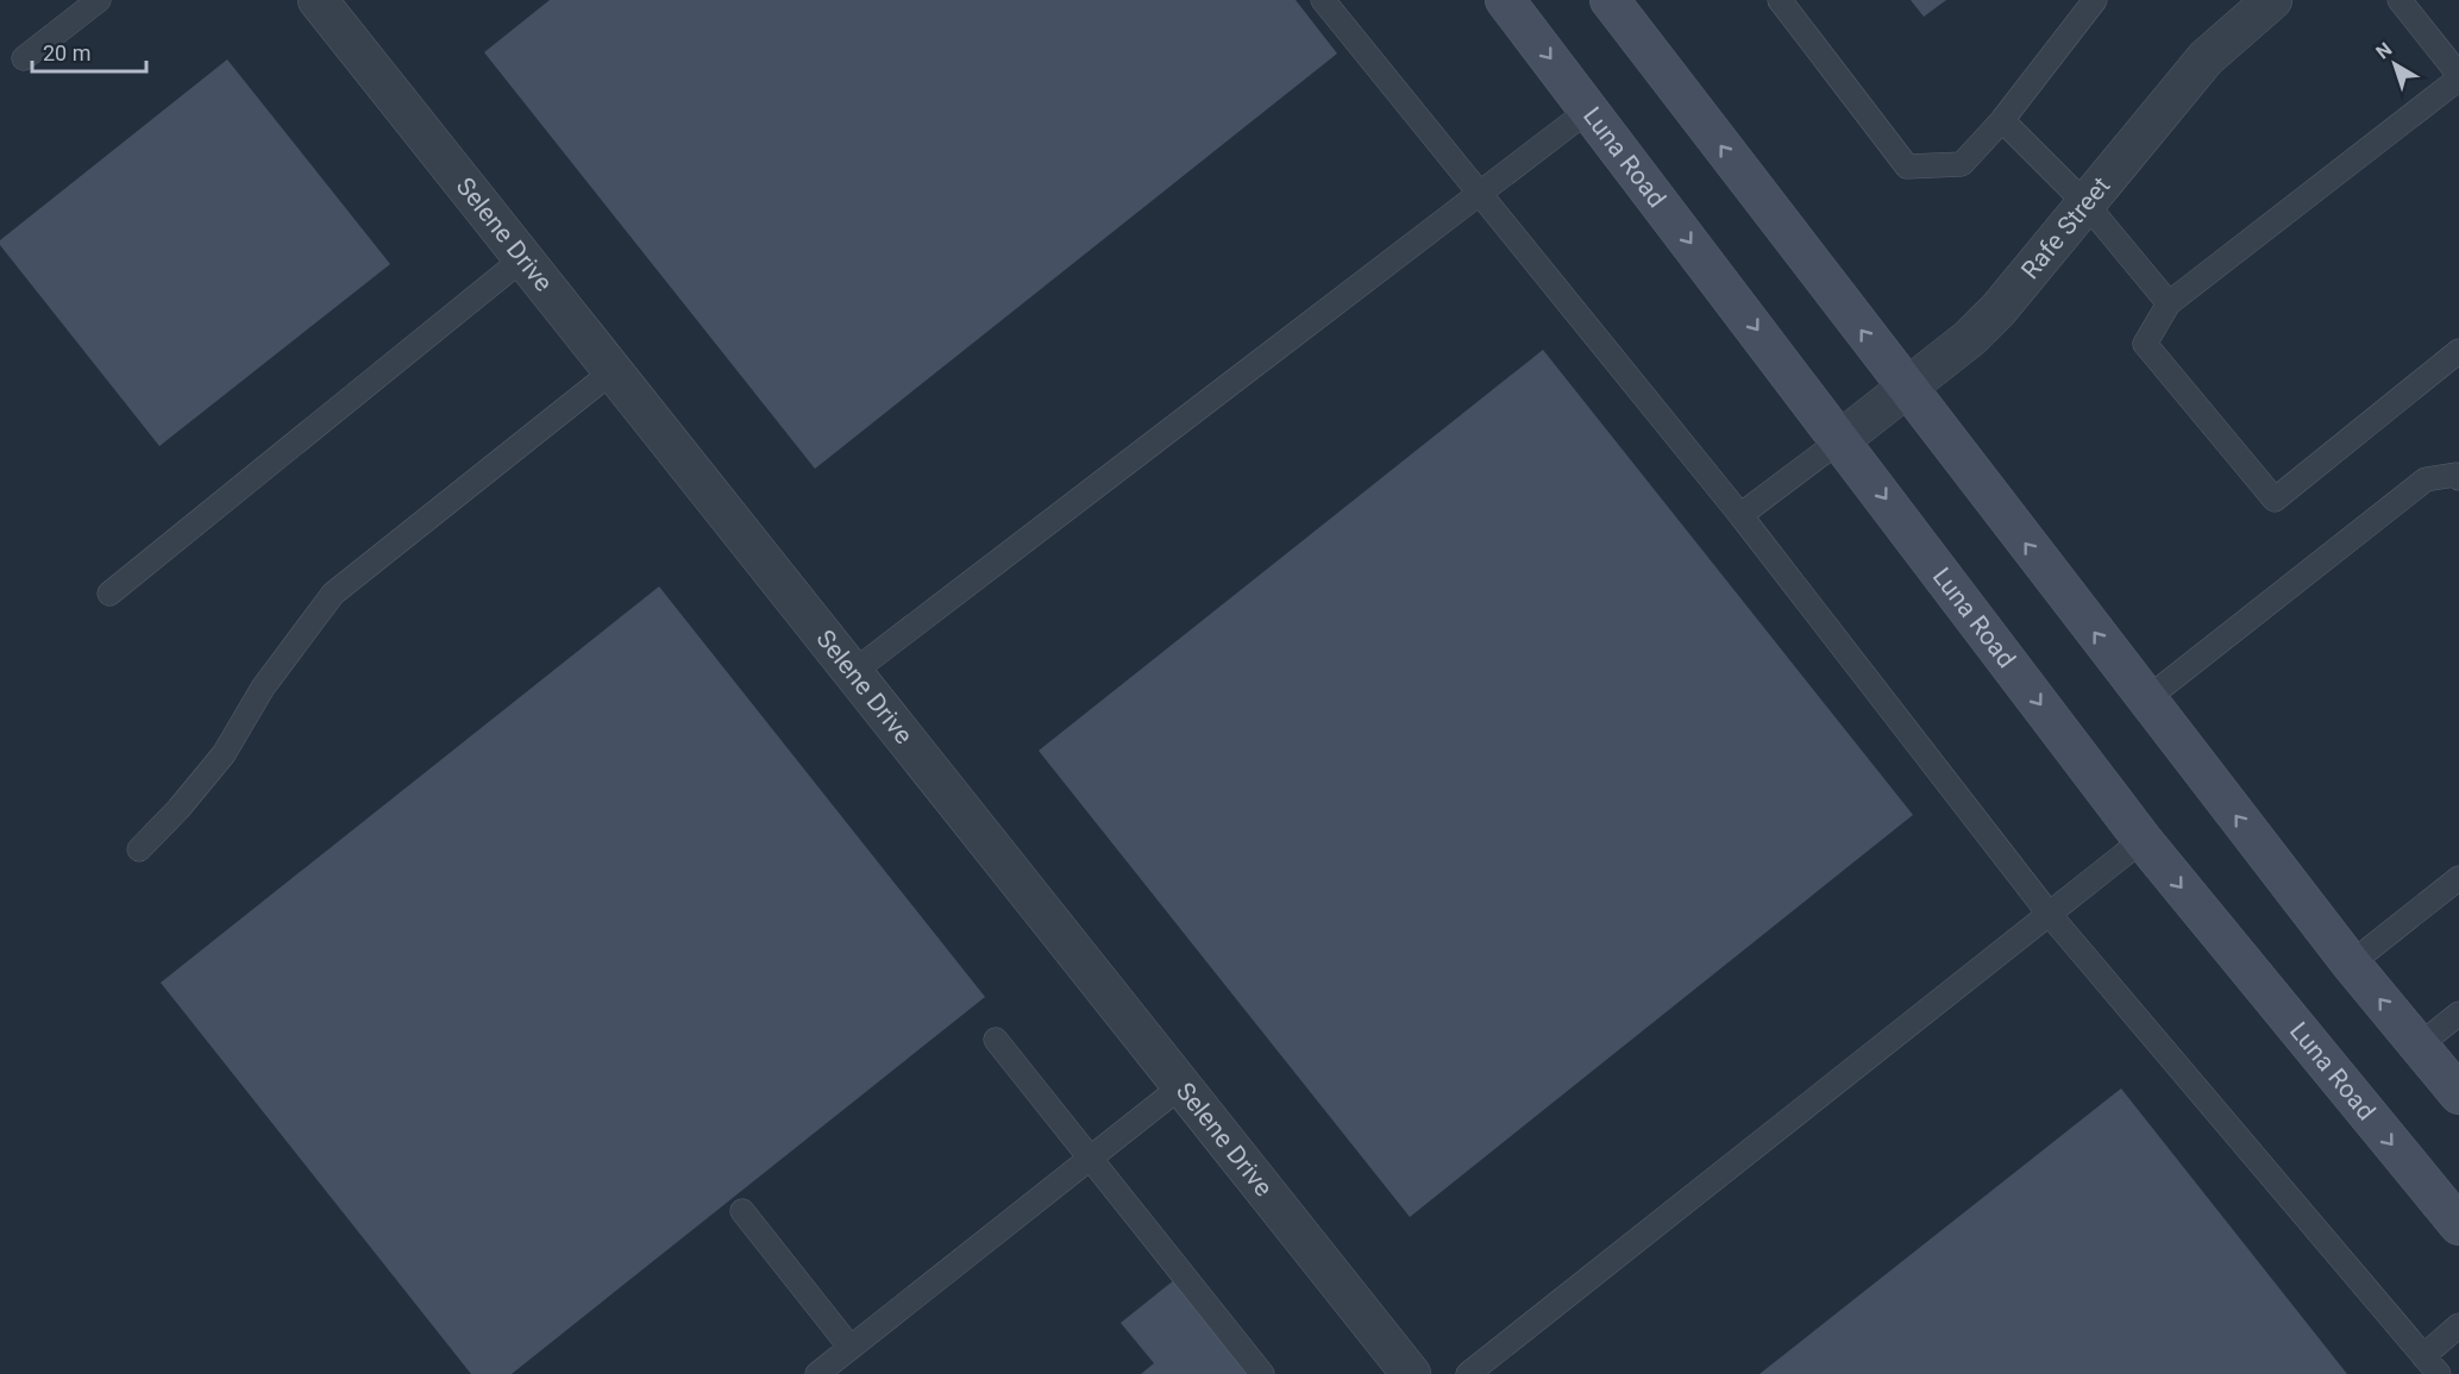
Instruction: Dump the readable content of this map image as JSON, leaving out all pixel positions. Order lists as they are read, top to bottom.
{
  "streets": {
    "main road": ["Luna Road"],
    "street": ["Rafe Street", "Selene Drive"]
  },
  "crossings": [
    ["Luna Road", "Rafe Street"]
  ],
  "scale_bar": "20 m",
  "north": "top left"
}
